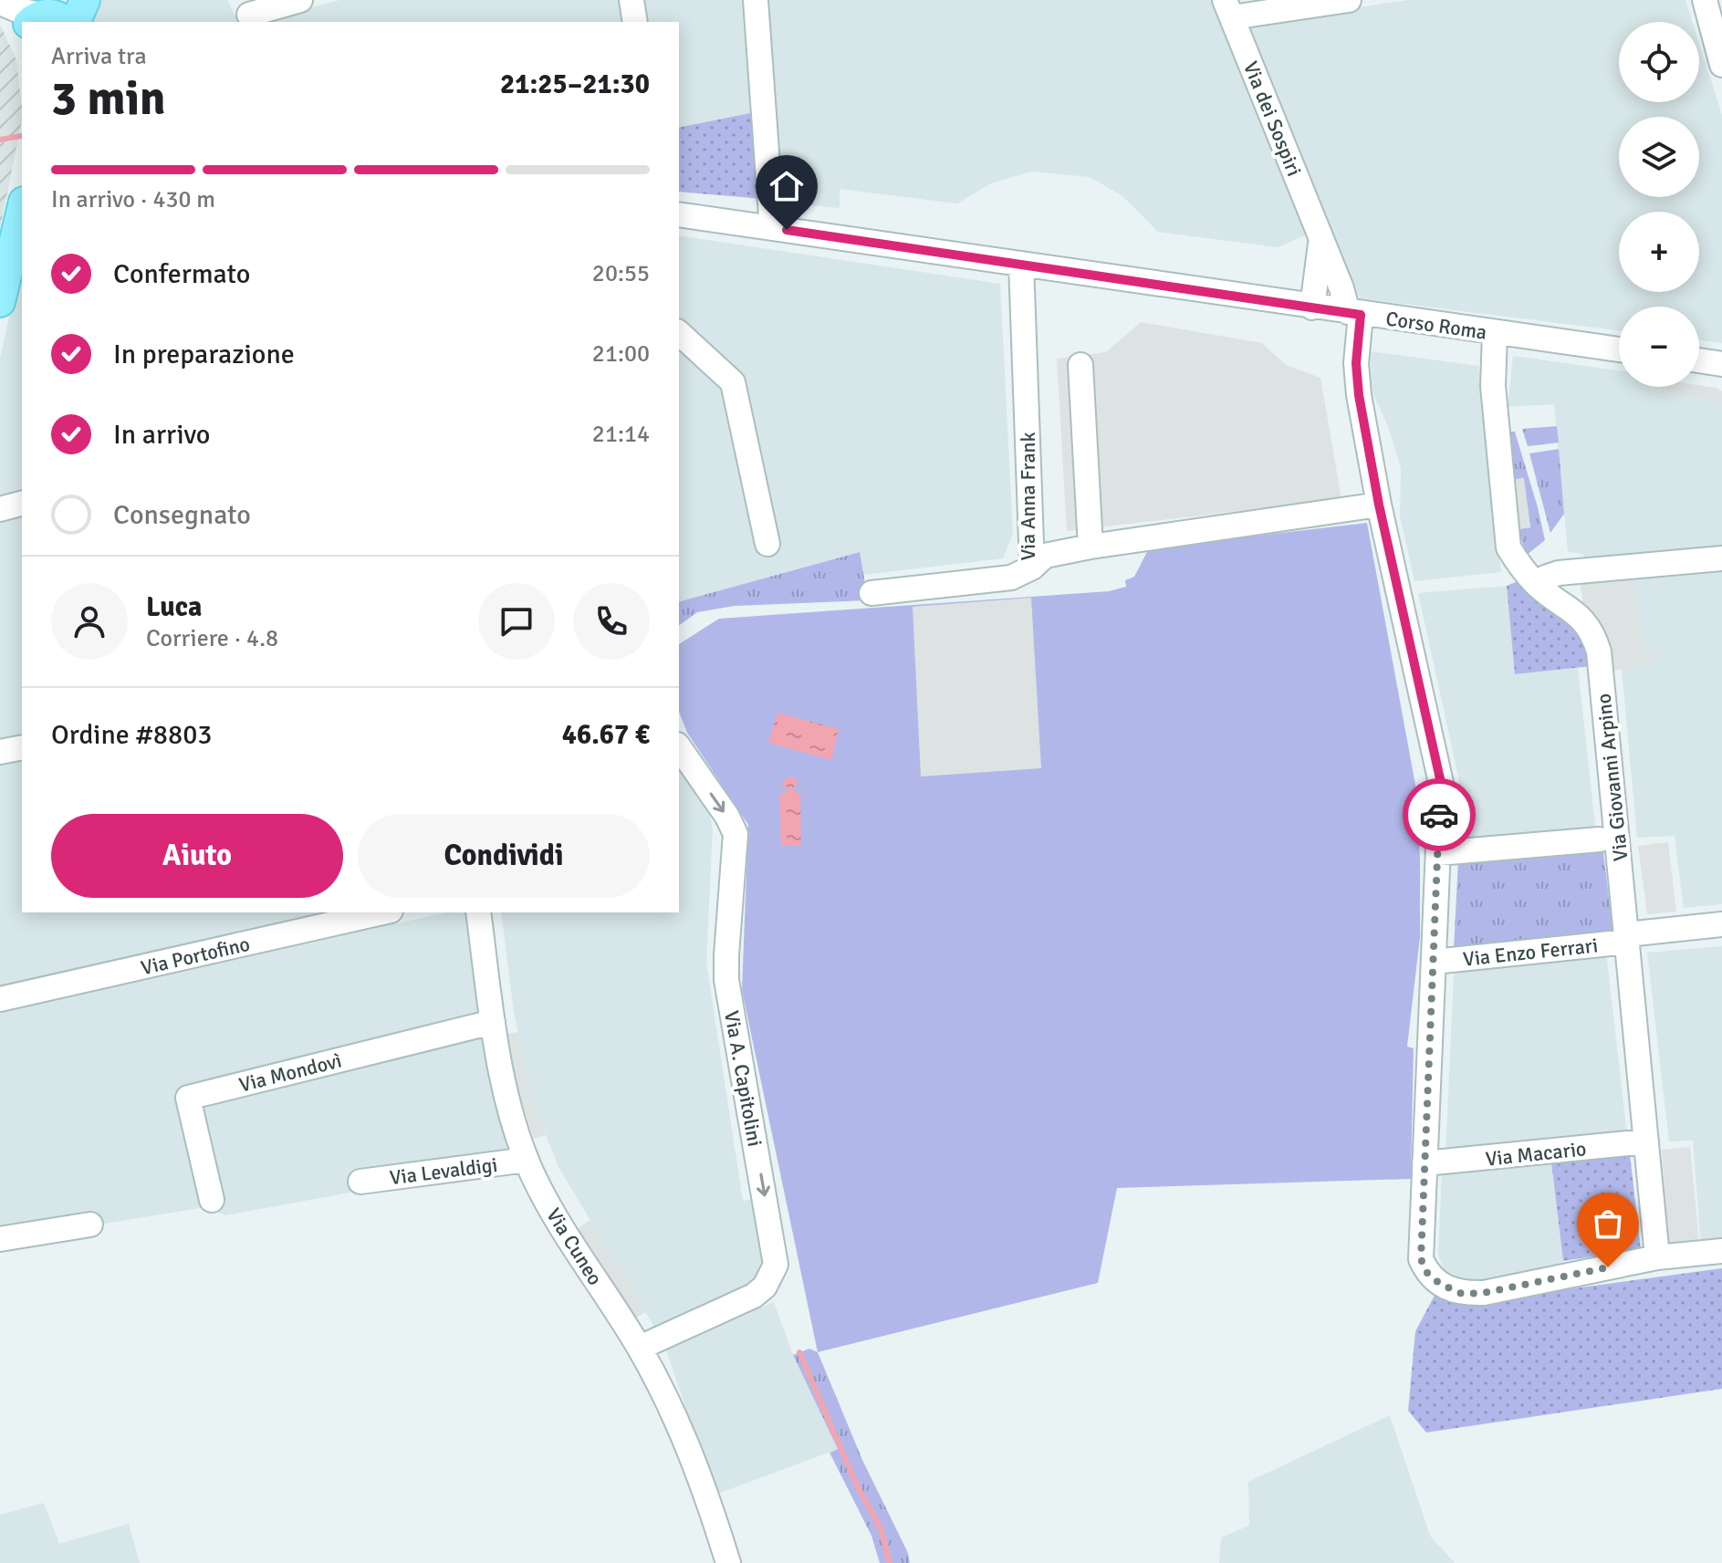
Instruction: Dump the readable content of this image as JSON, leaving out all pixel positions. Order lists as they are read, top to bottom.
{
  "streets": {
    "street": [
      "Via dei Sospiri",
      "Corso Roma",
      "Via Anna Frank",
      "Via Giovanni Arpino",
      "Via Enzo Ferrari",
      "Via Portofino",
      "Via Mondovì",
      "Via A. Capitolini",
      "Via Macario",
      "Via Levaldigi",
      "Via Cuneo"
    ]
  },
  "crossings": [
    ["Via dei Sospiri", "Corso Roma"],
    ["Via dei Sospiri", "Via Giovanni Arpino"],
    ["Via dei Sospiri", "Via Enzo Ferrari"],
    ["Via dei Sospiri", "Via Macario"],
    ["Corso Roma", "Via Anna Frank"],
    ["Corso Roma", "Via Giovanni Arpino"],
    ["Via Giovanni Arpino", "Via Enzo Ferrari"],
    ["Via Giovanni Arpino", "Via Macario"],
    ["Via Mondovì", "Via Cuneo"],
    ["Via A. Capitolini", "Via Cuneo"],
    ["Via Levaldigi", "Via Cuneo"]
  ],
  "one_way": ["Via A. Capitolini"],
  "page": {
    "map_buttons": ["+", "−"],
    "heading": ["3 min", "Arriva tra", "21:25–21:30"],
    "panel": [
      "Luca",
      "Corriere · 4.8",
      "Ordine #8803",
      "46.67 €"
    ],
    "bar": "In arrivo · 430 m",
    "list": [
      ["Confermato", "20:55"],
      ["In preparazione", "21:00"],
      ["In arrivo", "21:14"],
      "Consegnato"
    ],
    "buttons": ["Aiuto", "Condividi"]
  }
}
